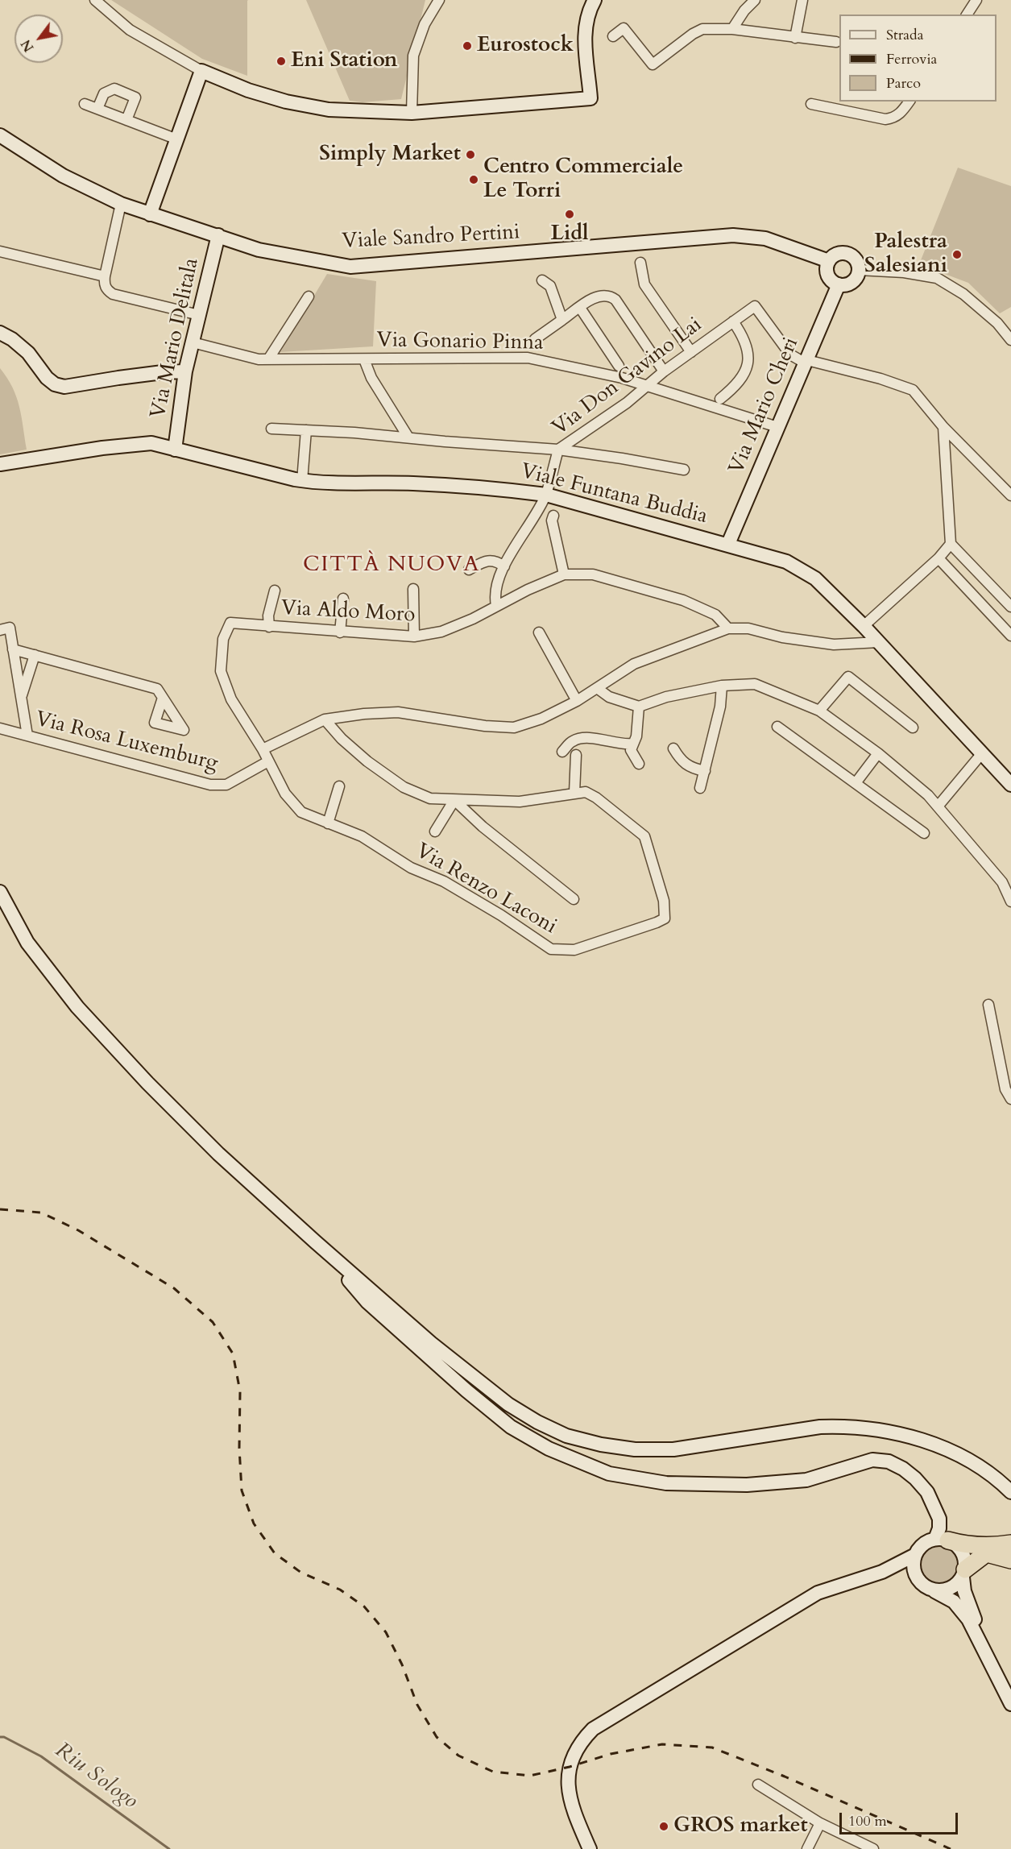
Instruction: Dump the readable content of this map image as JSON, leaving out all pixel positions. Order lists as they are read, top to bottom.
{
  "streets": {
    "main road": [
      "Viale Sandro Pertini",
      "Via Mario Delitala",
      "Via Mario Cheri",
      "Viale Funtana Buddia"
    ],
    "street": [
      "Via Gonario Pinna",
      "Via Don Gavino Lai",
      "Via Aldo Moro",
      "Via Rosa Luxemburg",
      "Via Renzo Laconi"
    ]
  },
  "crossings": [
    ["Viale Sandro Pertini", "Via Mario Delitala"],
    ["Viale Sandro Pertini", "Via Mario Cheri"],
    ["Via Mario Delitala", "Via Gonario Pinna"],
    ["Via Mario Delitala", "Viale Funtana Buddia"],
    ["Via Gonario Pinna", "Via Don Gavino Lai"],
    ["Via Gonario Pinna", "Via Mario Cheri"],
    ["Via Don Gavino Lai", "Via Mario Cheri"],
    ["Via Don Gavino Lai", "Viale Funtana Buddia"],
    ["Via Don Gavino Lai", "Via Aldo Moro"],
    ["Via Mario Cheri", "Viale Funtana Buddia"]
  ],
  "districts": ["CITTÀ NUOVA"],
  "water": ["Riu Sologo"],
  "places": [
    "Eurostock",
    "Eni Station",
    "Simply Market",
    "Centro Commerciale Le Torri",
    "Lidl",
    "Palestra Salesiani",
    "GROS market"
  ],
  "legend": ["Strada", "Ferrovia", "Parco"],
  "scale_bar": "100 m",
  "north": "bottom left"
}
